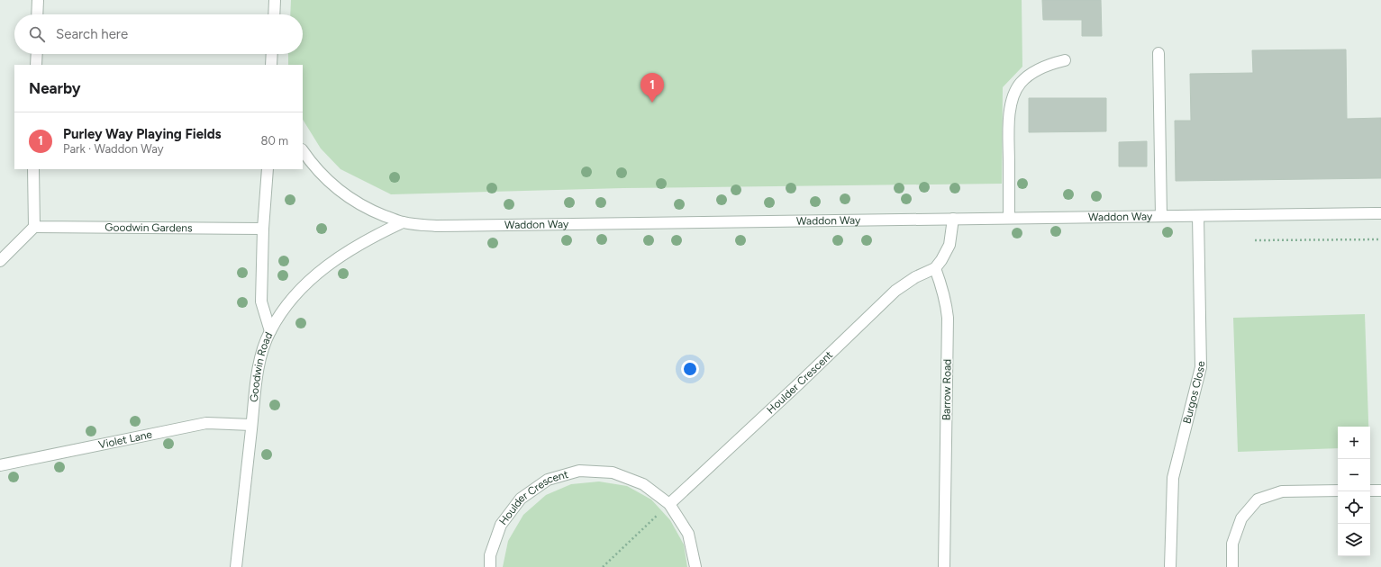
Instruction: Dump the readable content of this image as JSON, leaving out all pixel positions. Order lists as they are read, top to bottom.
{
  "streets": {
    "street": [
      "Waddon Way",
      "Goodwin Gardens",
      "Goodwin Road",
      "Houlder Crescent",
      "Barrow Road",
      "Burgos Close",
      "Violet Lane"
    ]
  },
  "crossings": [
    ["Waddon Way", "Burgos Close"],
    ["Goodwin Gardens", "Goodwin Road"],
    ["Goodwin Road", "Violet Lane"],
    ["Houlder Crescent", "Barrow Road"]
  ],
  "page": {
    "search": "Search here",
    "heading": "Nearby",
    "pins": "1",
    "list": [
      {
        "mark": "1",
        "name": "Purley Way Playing Fields",
        "note": "Park · Waddon Way",
        "value": "80 m"
      }
    ],
    "map_buttons": ["+", "−"]
  }
}
